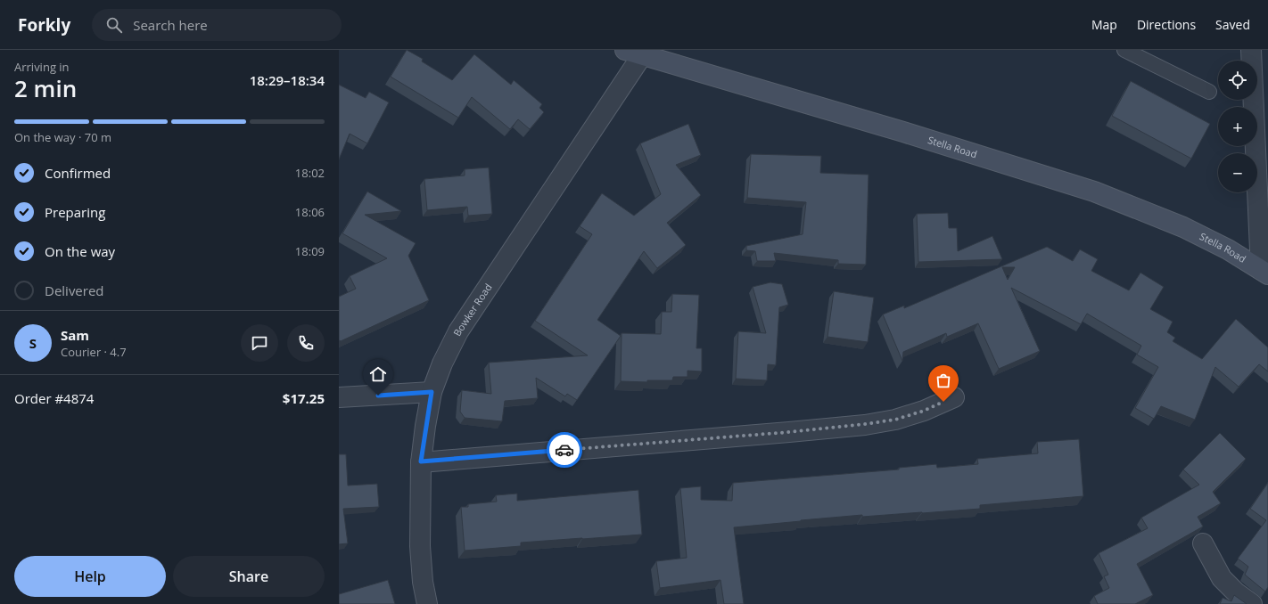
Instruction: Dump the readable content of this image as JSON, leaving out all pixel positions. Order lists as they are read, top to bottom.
{
  "streets": {
    "main road": ["Stella Road"],
    "street": ["Bowker Road"]
  },
  "crossings": [
    ["Stella Road", "Bowker Road"]
  ],
  "page": {
    "header": "Forkly",
    "search": "Search here",
    "nav": ["Map", "Directions", "Saved"],
    "heading": ["2 min", "Arriving in", "18:29–18:34"],
    "panel": [
      "Sam",
      "Courier · 4.7",
      "Order #4874",
      "$17.25"
    ],
    "map_buttons": ["+", "−"],
    "bar": "On the way · 70 m",
    "list": [
      ["Confirmed", "18:02"],
      ["Preparing", "18:06"],
      ["On the way", "18:09"],
      "Delivered"
    ],
    "round": "S",
    "buttons": ["Help", "Share"]
  }
}
